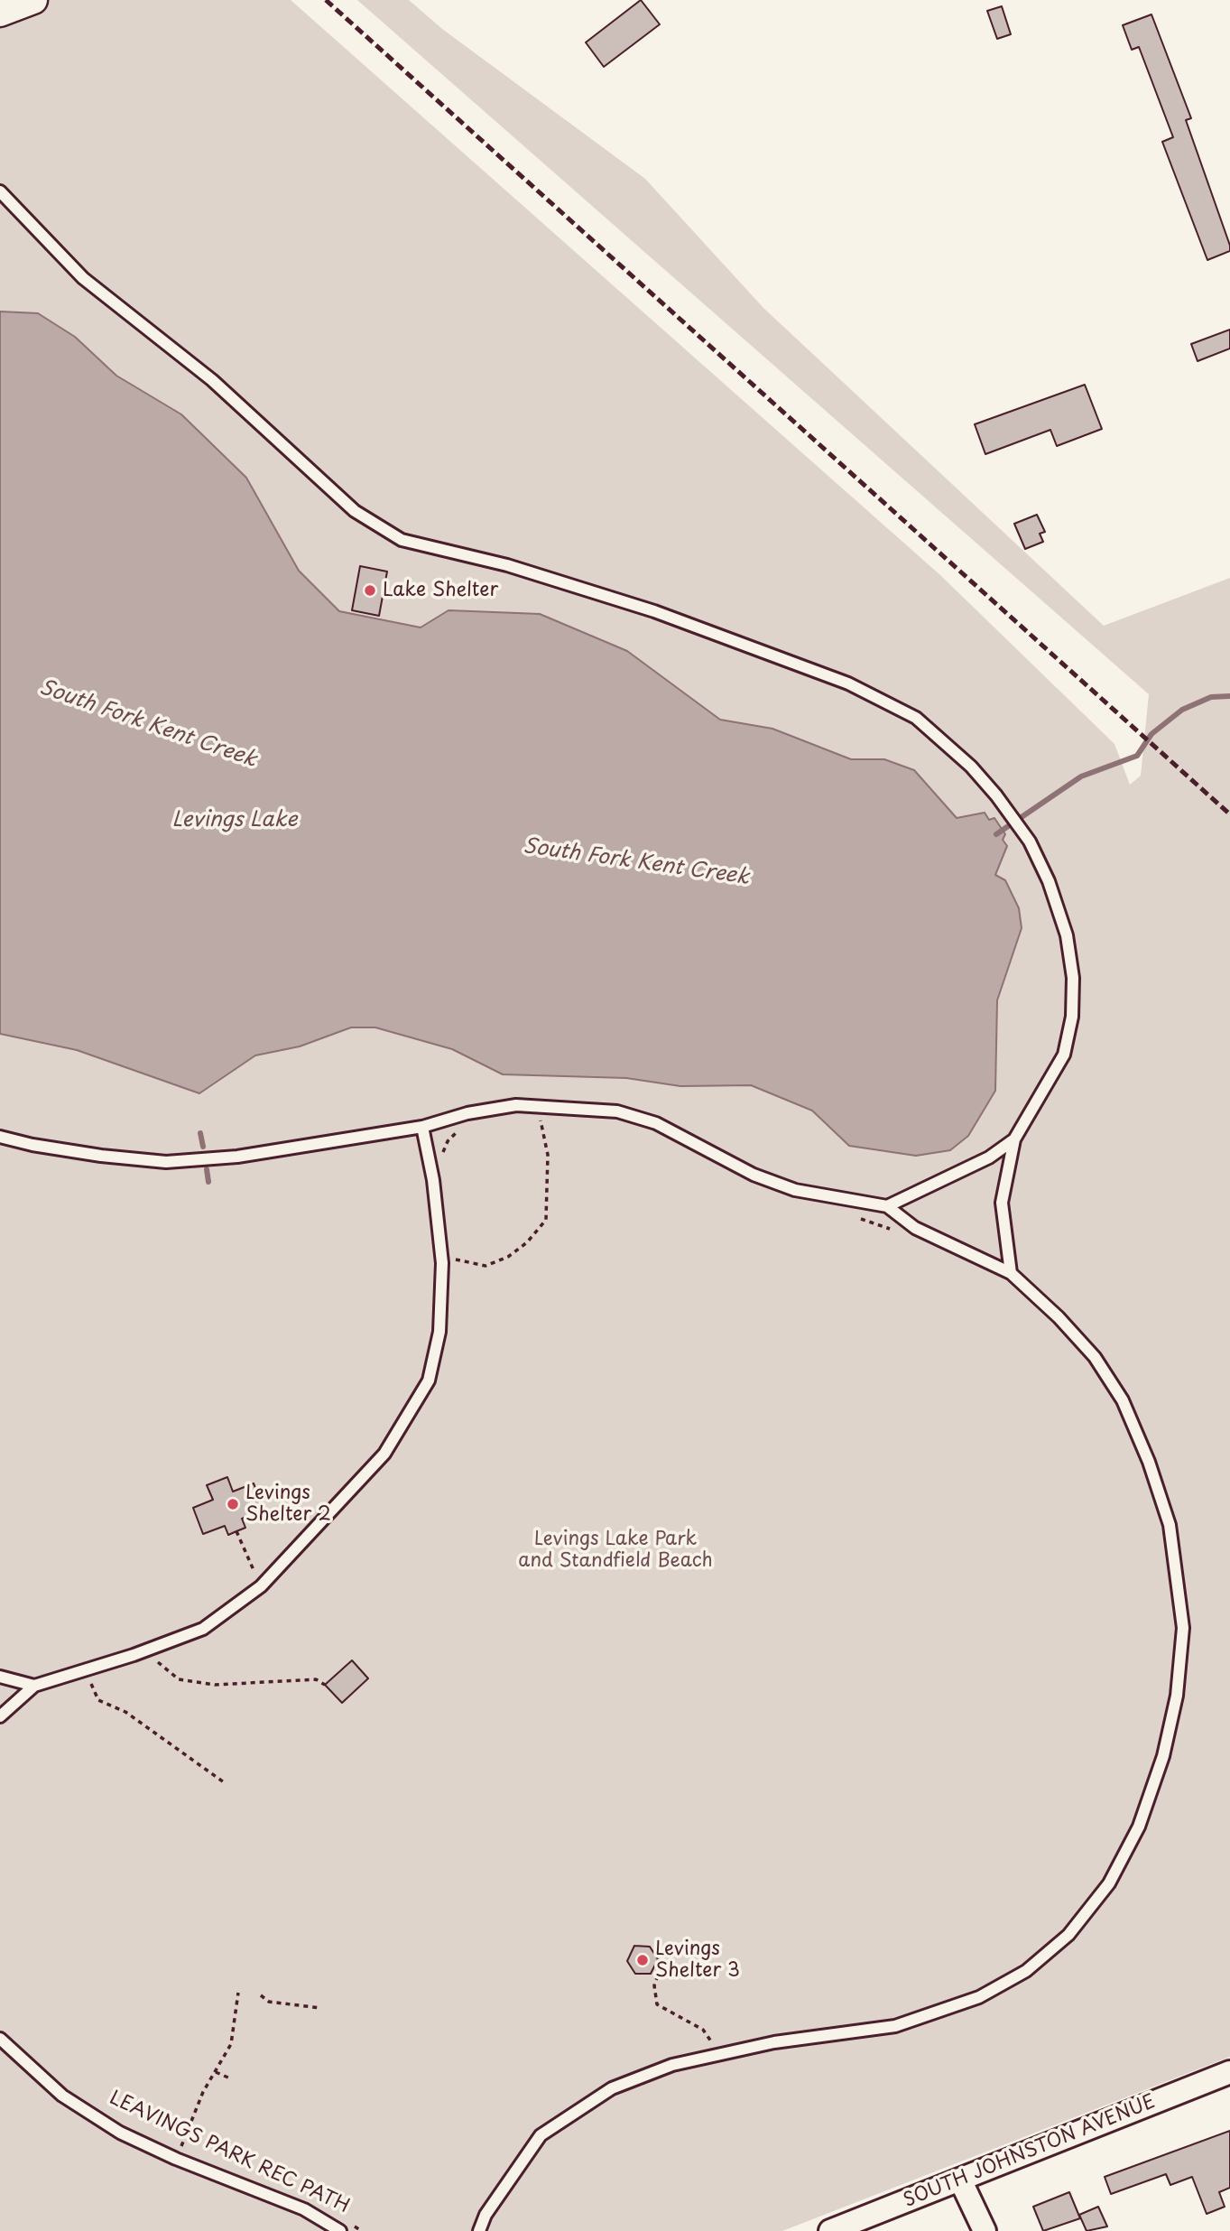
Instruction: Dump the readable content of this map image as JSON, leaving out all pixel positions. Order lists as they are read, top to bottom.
{
  "streets": {
    "street": ["SOUTH JOHNSTON AVENUE"],
    "path": ["LEAVINGS PARK REC PATH"]
  },
  "water": ["South Fork Kent Creek", "Levings Lake"],
  "parks": ["Levings Lake Park and Standfield Beach"],
  "places": ["Lake Shelter", "Levings Shelter 2", "Levings Shelter 3"]
}
